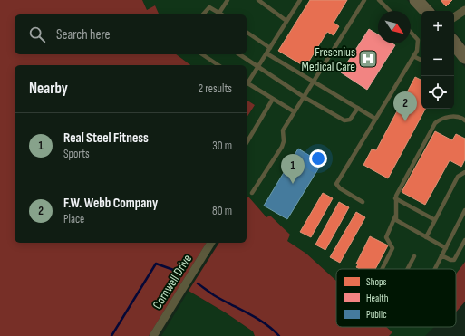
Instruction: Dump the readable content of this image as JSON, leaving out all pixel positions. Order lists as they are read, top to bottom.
{
  "streets": {
    "street": ["Cornwell Drive"]
  },
  "places": {
    "hospital": ["Fresenius Medical Care"]
  },
  "legend": ["Shops", "Health", "Public"],
  "north": "bottom right",
  "page": {
    "map_buttons": ["+", "−"],
    "search": "Search here",
    "heading": ["Nearby", "2 results"],
    "pins": ["2", "1"],
    "list": [
      {
        "mark": "1",
        "name": "Real Steel Fitness",
        "note": "Sports",
        "value": "30 m"
      },
      {
        "mark": "2",
        "name": "F.W. Webb Company",
        "note": "Place",
        "value": "80 m"
      }
    ]
  }
}
